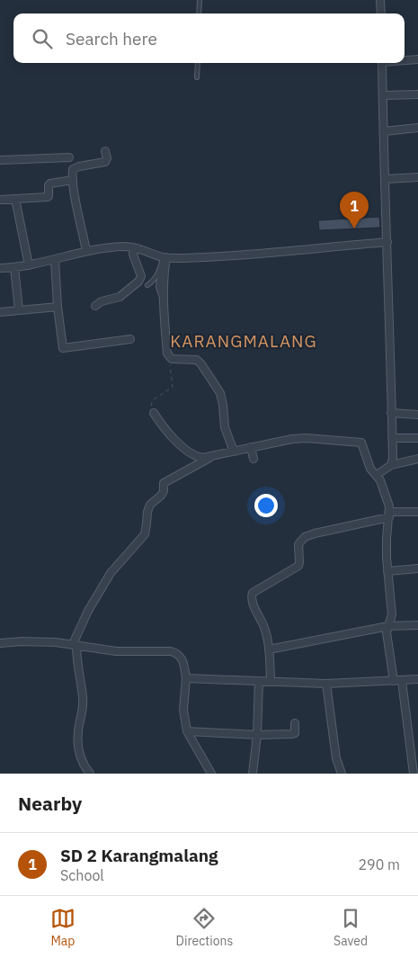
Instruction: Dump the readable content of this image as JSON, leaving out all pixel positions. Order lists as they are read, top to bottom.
{
  "districts": ["KARANGMALANG"],
  "page": {
    "search": "Search here",
    "pins": "1",
    "heading": "Nearby",
    "list": [
      {
        "mark": "1",
        "name": "SD 2 Karangmalang",
        "note": "School",
        "value": "290 m"
      }
    ],
    "nav": ["Map", "Directions", "Saved"]
  }
}
